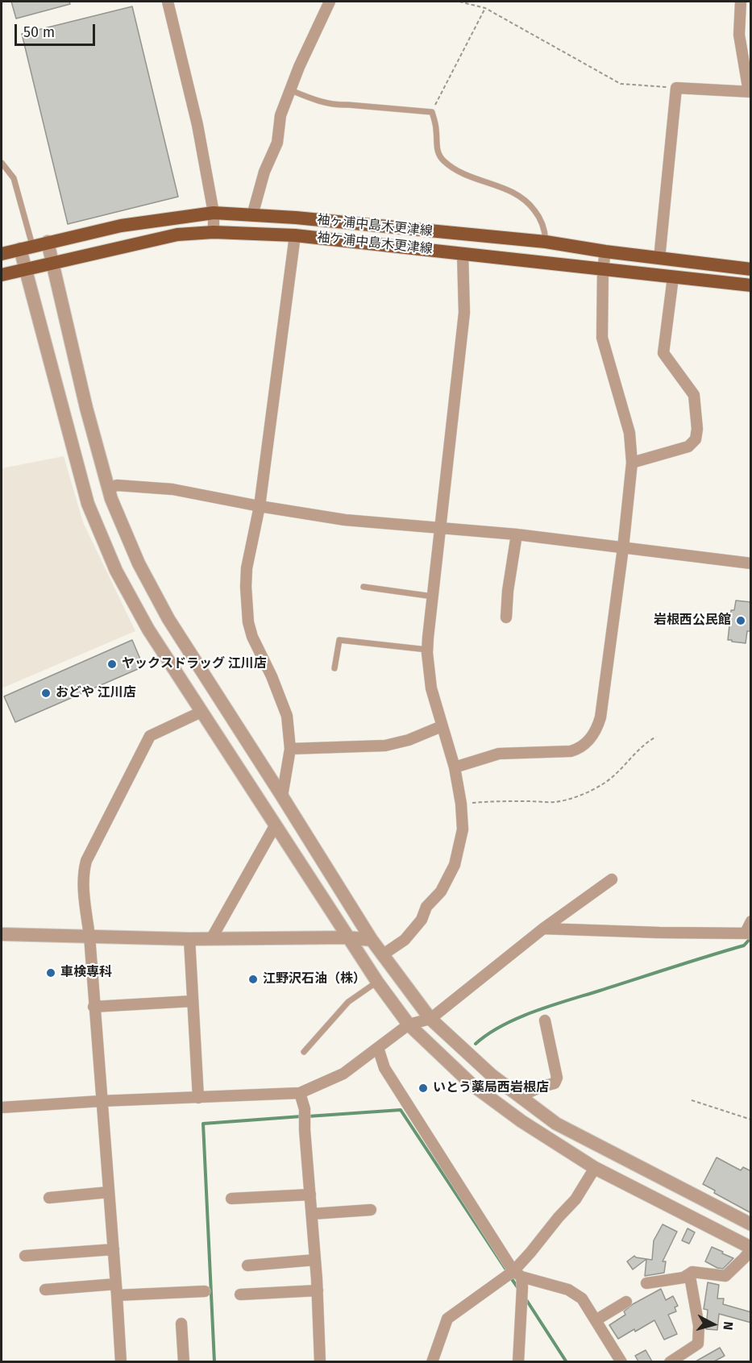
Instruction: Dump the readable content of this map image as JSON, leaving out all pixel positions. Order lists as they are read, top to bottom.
{
  "streets": {
    "main road": ["袖ヶ浦中島木更津線", "袖ケ浦中島木更津線"]
  },
  "places": [
    "岩根西公民館",
    "ヤックスドラッグ 江川店",
    "おどや 江川店",
    "車検専科",
    "江野沢石油（株）",
    "いとう薬局西岩根店"
  ],
  "scale_bar": "50 m",
  "north": "right"
}
